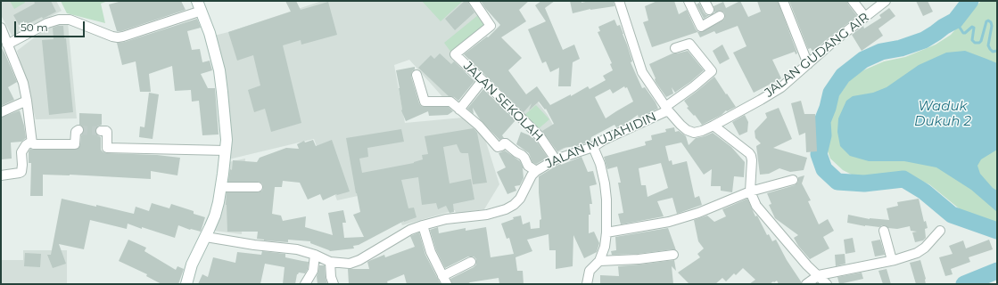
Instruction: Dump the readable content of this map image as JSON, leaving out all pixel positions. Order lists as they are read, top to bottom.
{
  "streets": {
    "street": ["JALAN GUDANG AIR", "JALAN SEKOLAH", "JALAN MUJAHIDIN"]
  },
  "crossings": [
    ["JALAN GUDANG AIR", "JALAN MUJAHIDIN"],
    ["JALAN SEKOLAH", "JALAN MUJAHIDIN"]
  ],
  "water": ["Waduk Dukuh 2"],
  "scale_bar": "50 m"
}
